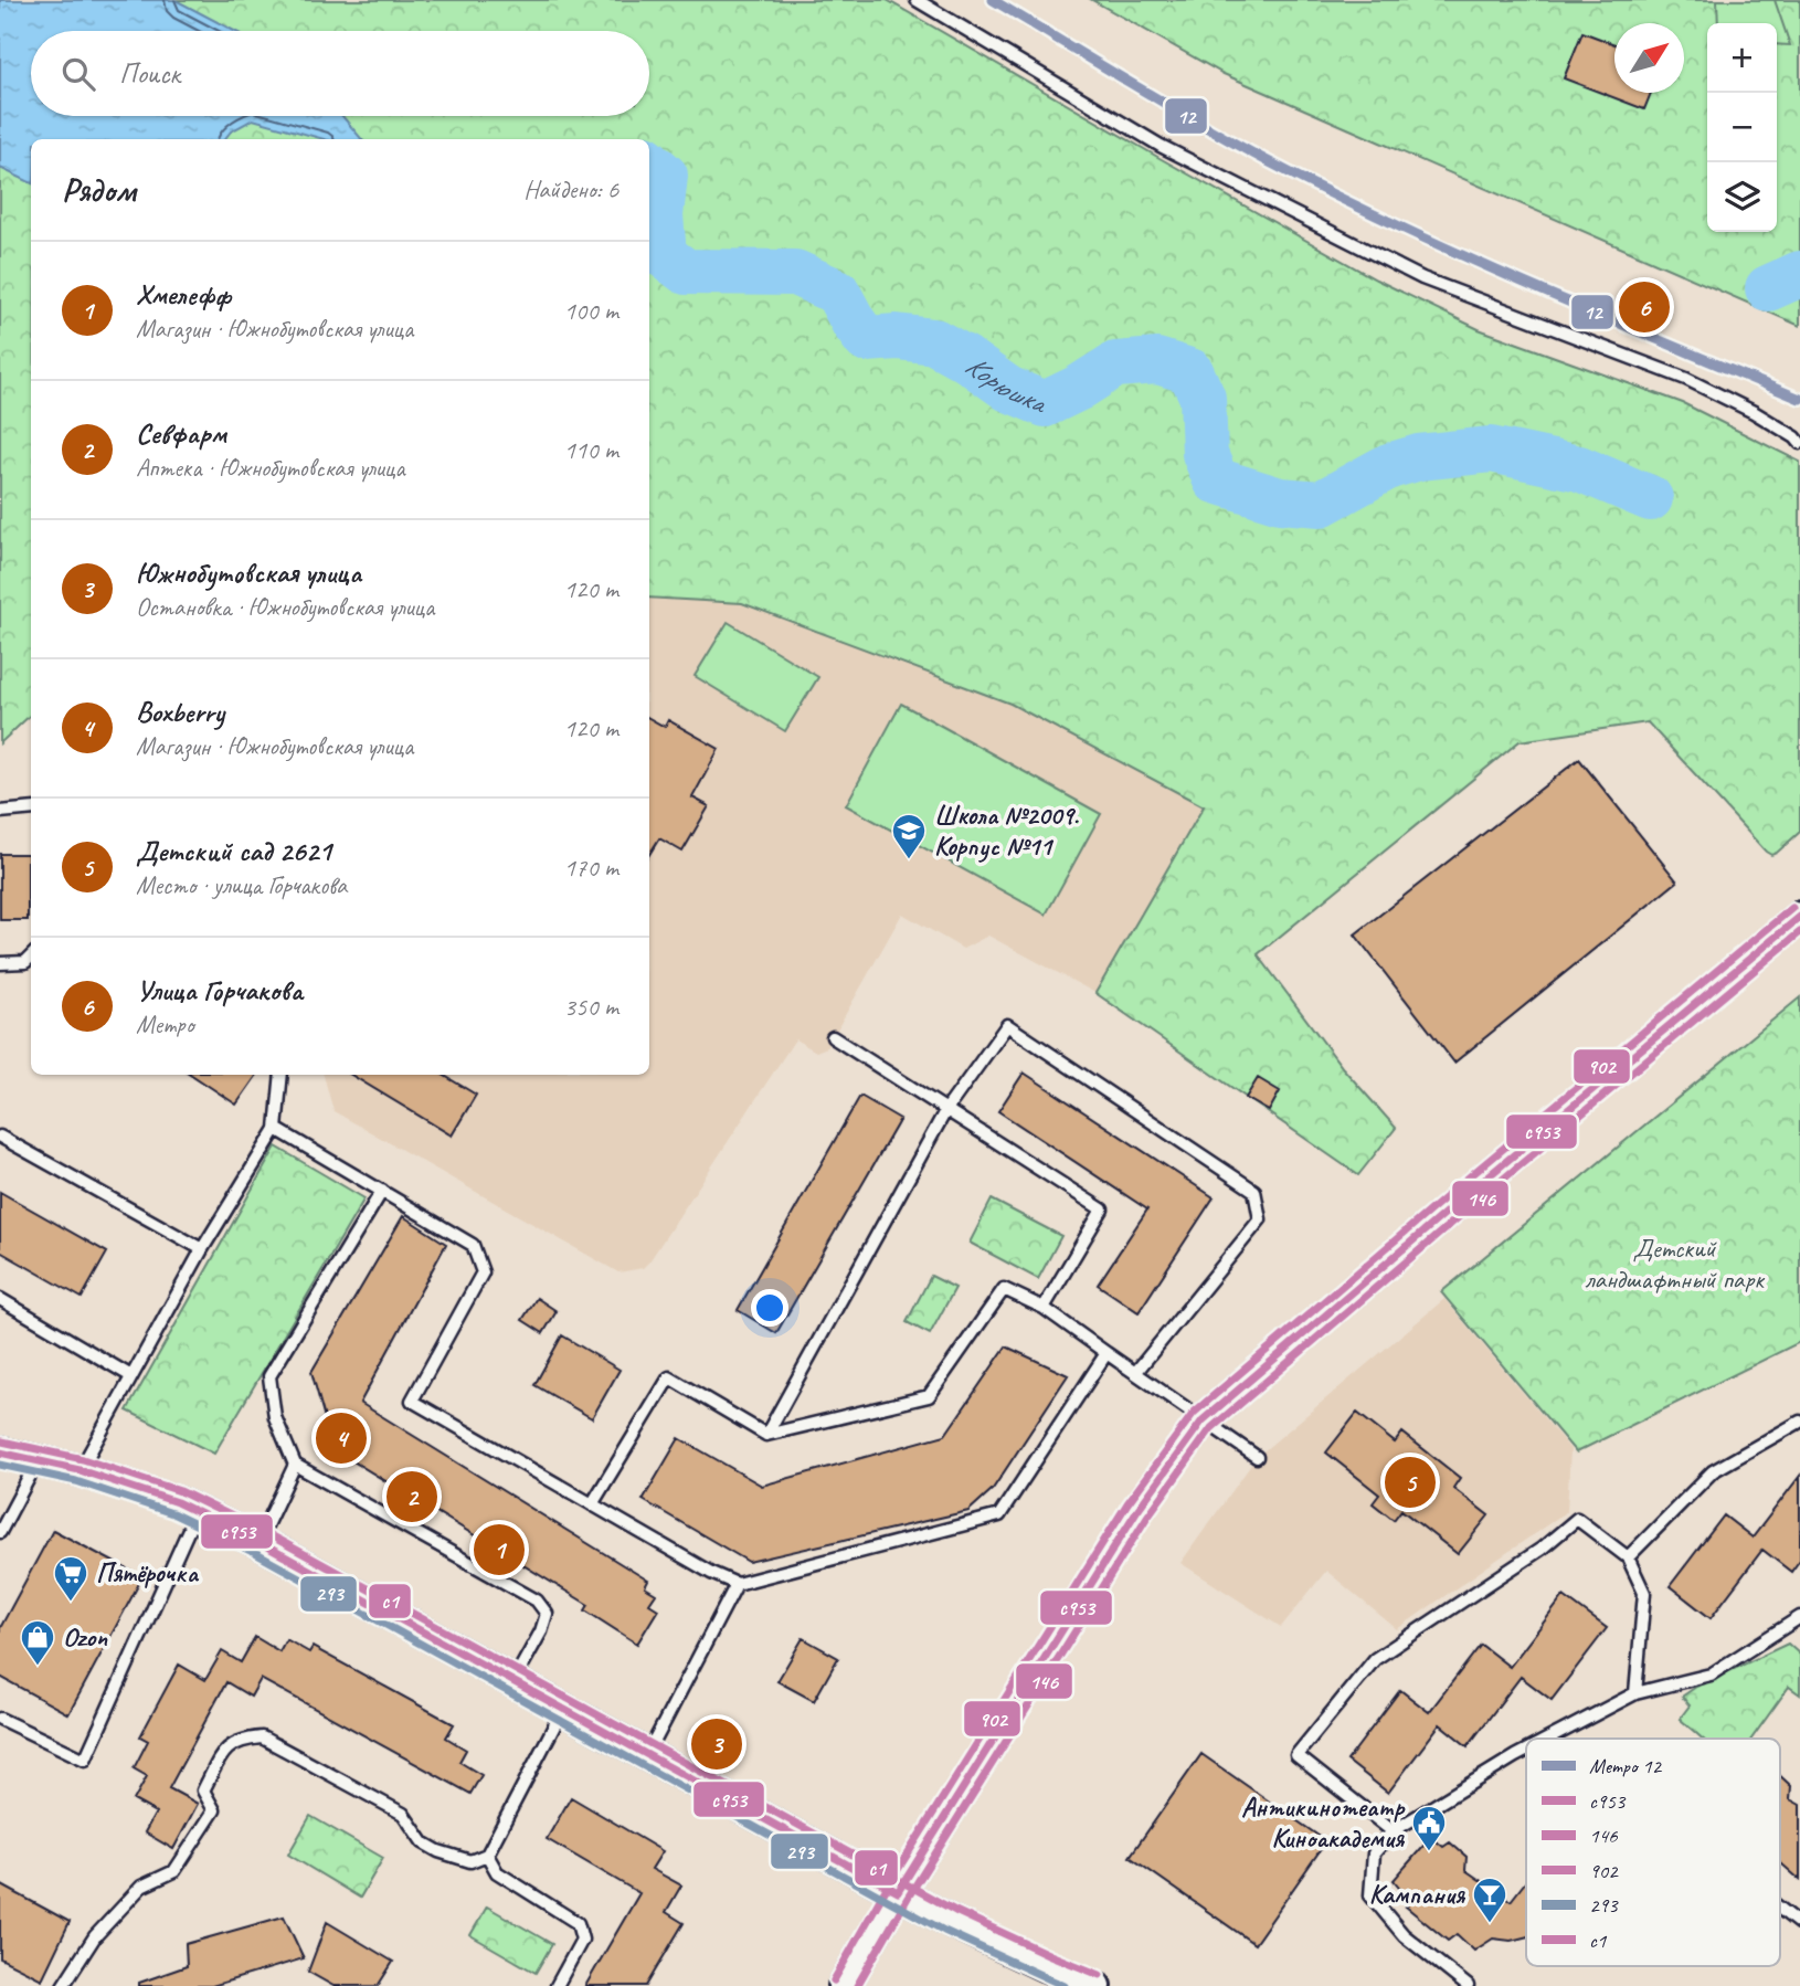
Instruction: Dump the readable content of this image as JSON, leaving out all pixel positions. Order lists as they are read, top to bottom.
{
  "water": ["Корюшка"],
  "parks": ["Детский ландшафтный парк"],
  "places": {
    "school or university": ["Школа №2009. Корпус №11"],
    "supermarket": ["Пятёрочка"],
    "shop": ["Ozon"],
    "public building": ["Антикинотеатр Киноакадемия"],
    "bar": ["Кампания"]
  },
  "lines": [
    "metro line 12",
    "transit line 902",
    "transit line с953",
    "transit line 146",
    "transit line с1",
    "transit line 293"
  ],
  "legend": [
    "Метро 12",
    "с953",
    "146",
    "902",
    "293",
    "с1"
  ],
  "north": "top right",
  "page": {
    "map_buttons": ["+", "−"],
    "search": "Поиск",
    "heading": ["Рядом", "Найдено: 6"],
    "list": [
      {
        "mark": "1",
        "name": "Хмелефф",
        "note": "Магазин · Южнобутовская улица",
        "value": "100 m"
      },
      {
        "mark": "2",
        "name": "Севфарм",
        "note": "Аптека · Южнобутовская улица",
        "value": "110 m"
      },
      {
        "mark": "3",
        "name": "Южнобутовская улица",
        "note": "Остановка · Южнобутовская улица",
        "value": "120 m"
      },
      {
        "mark": "4",
        "name": "Boxberry",
        "note": "Магазин · Южнобутовская улица",
        "value": "120 m"
      },
      {
        "mark": "5",
        "name": "Детский сад 2621",
        "note": "Место · улица Горчакова",
        "value": "170 m"
      },
      {
        "mark": "6",
        "name": "Улица Горчакова",
        "note": "Метро",
        "value": "350 m"
      }
    ],
    "pins": [
      "6",
      "4",
      "5",
      "2",
      "1",
      "3"
    ]
  }
}
